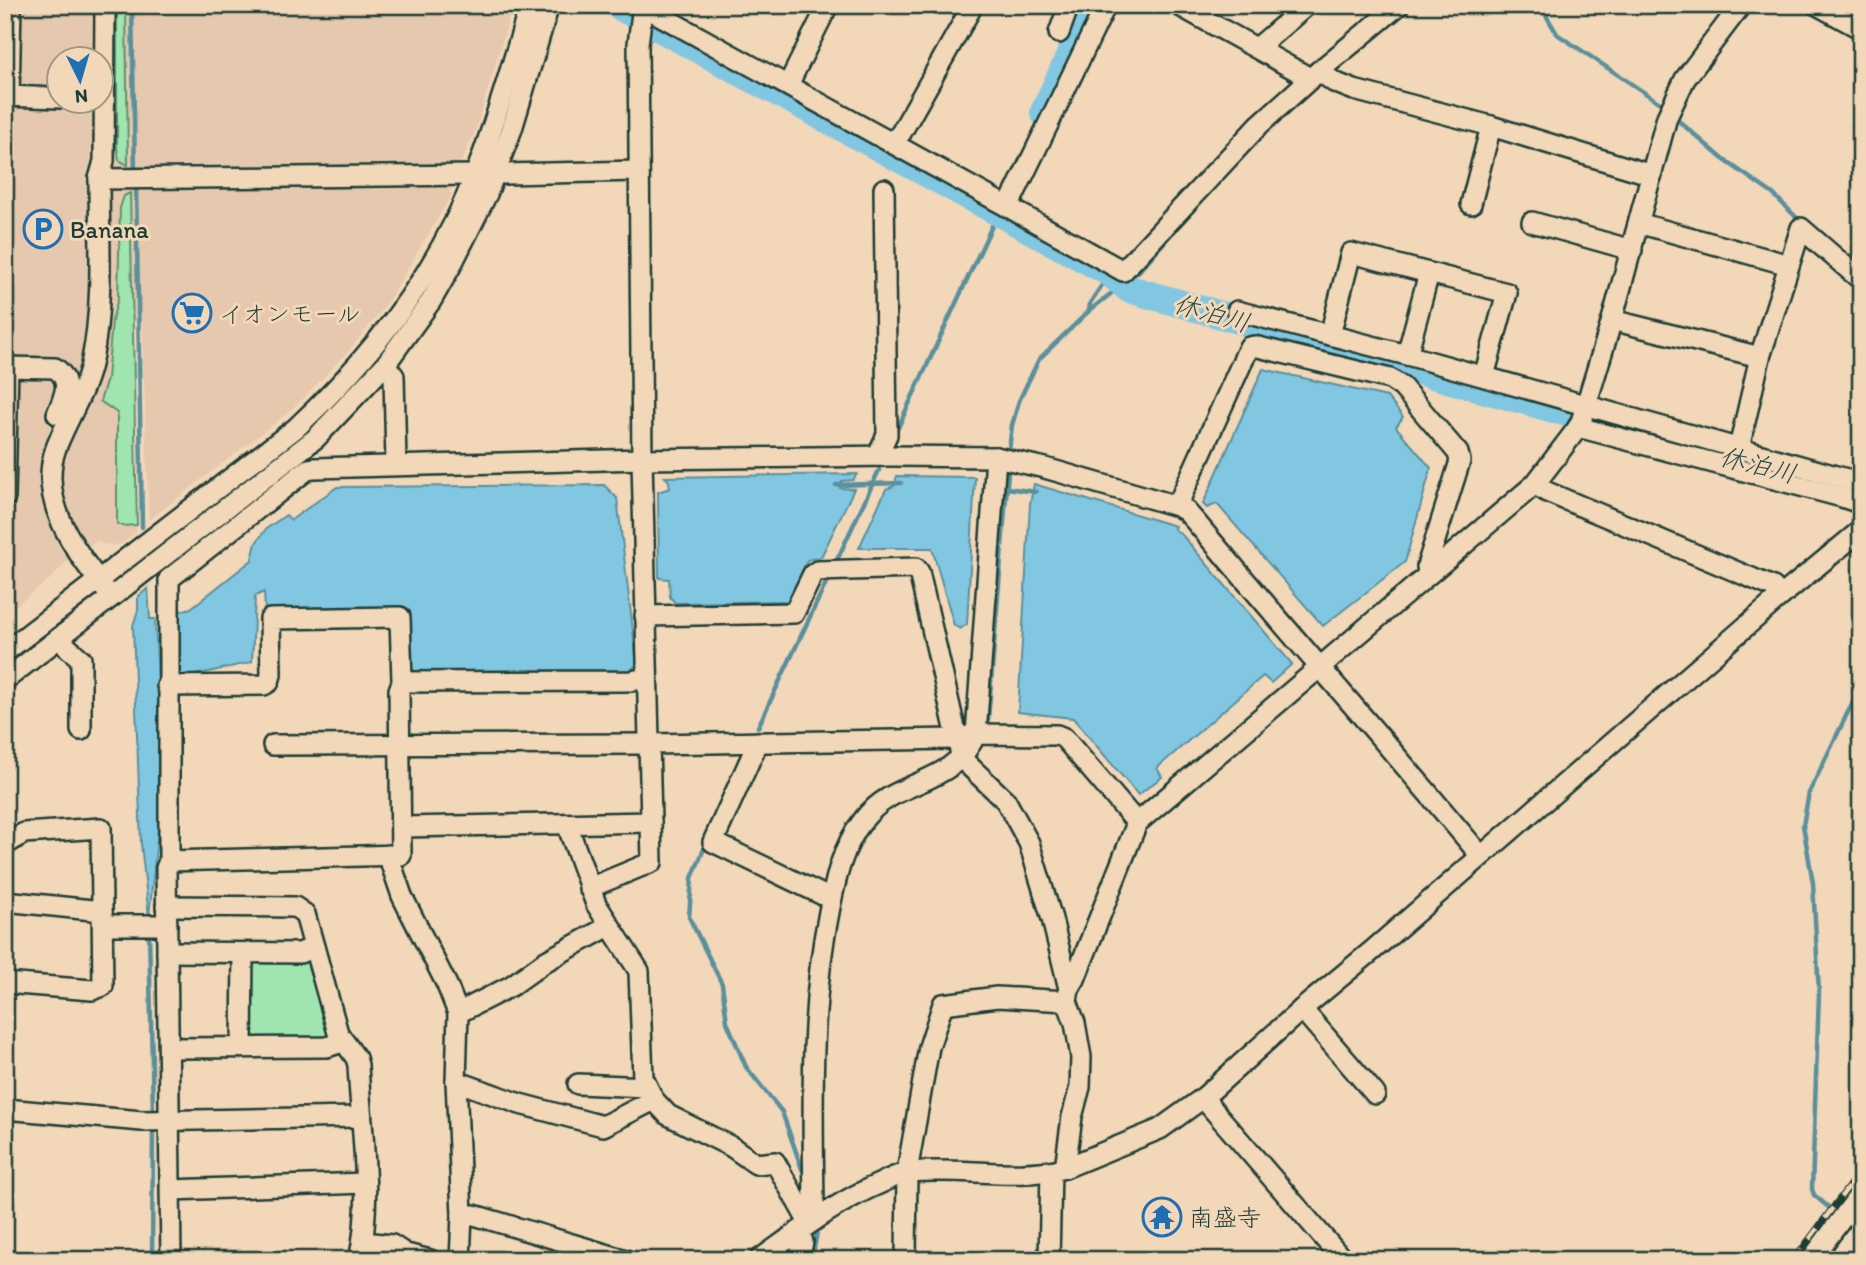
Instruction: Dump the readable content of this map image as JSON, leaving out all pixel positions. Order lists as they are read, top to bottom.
{
  "water": ["休泊川"],
  "places": {
    "parking": ["Banana"],
    "supermarket": ["イオンモール"],
    "temple": ["南盛寺"]
  },
  "north": "bottom"
}
